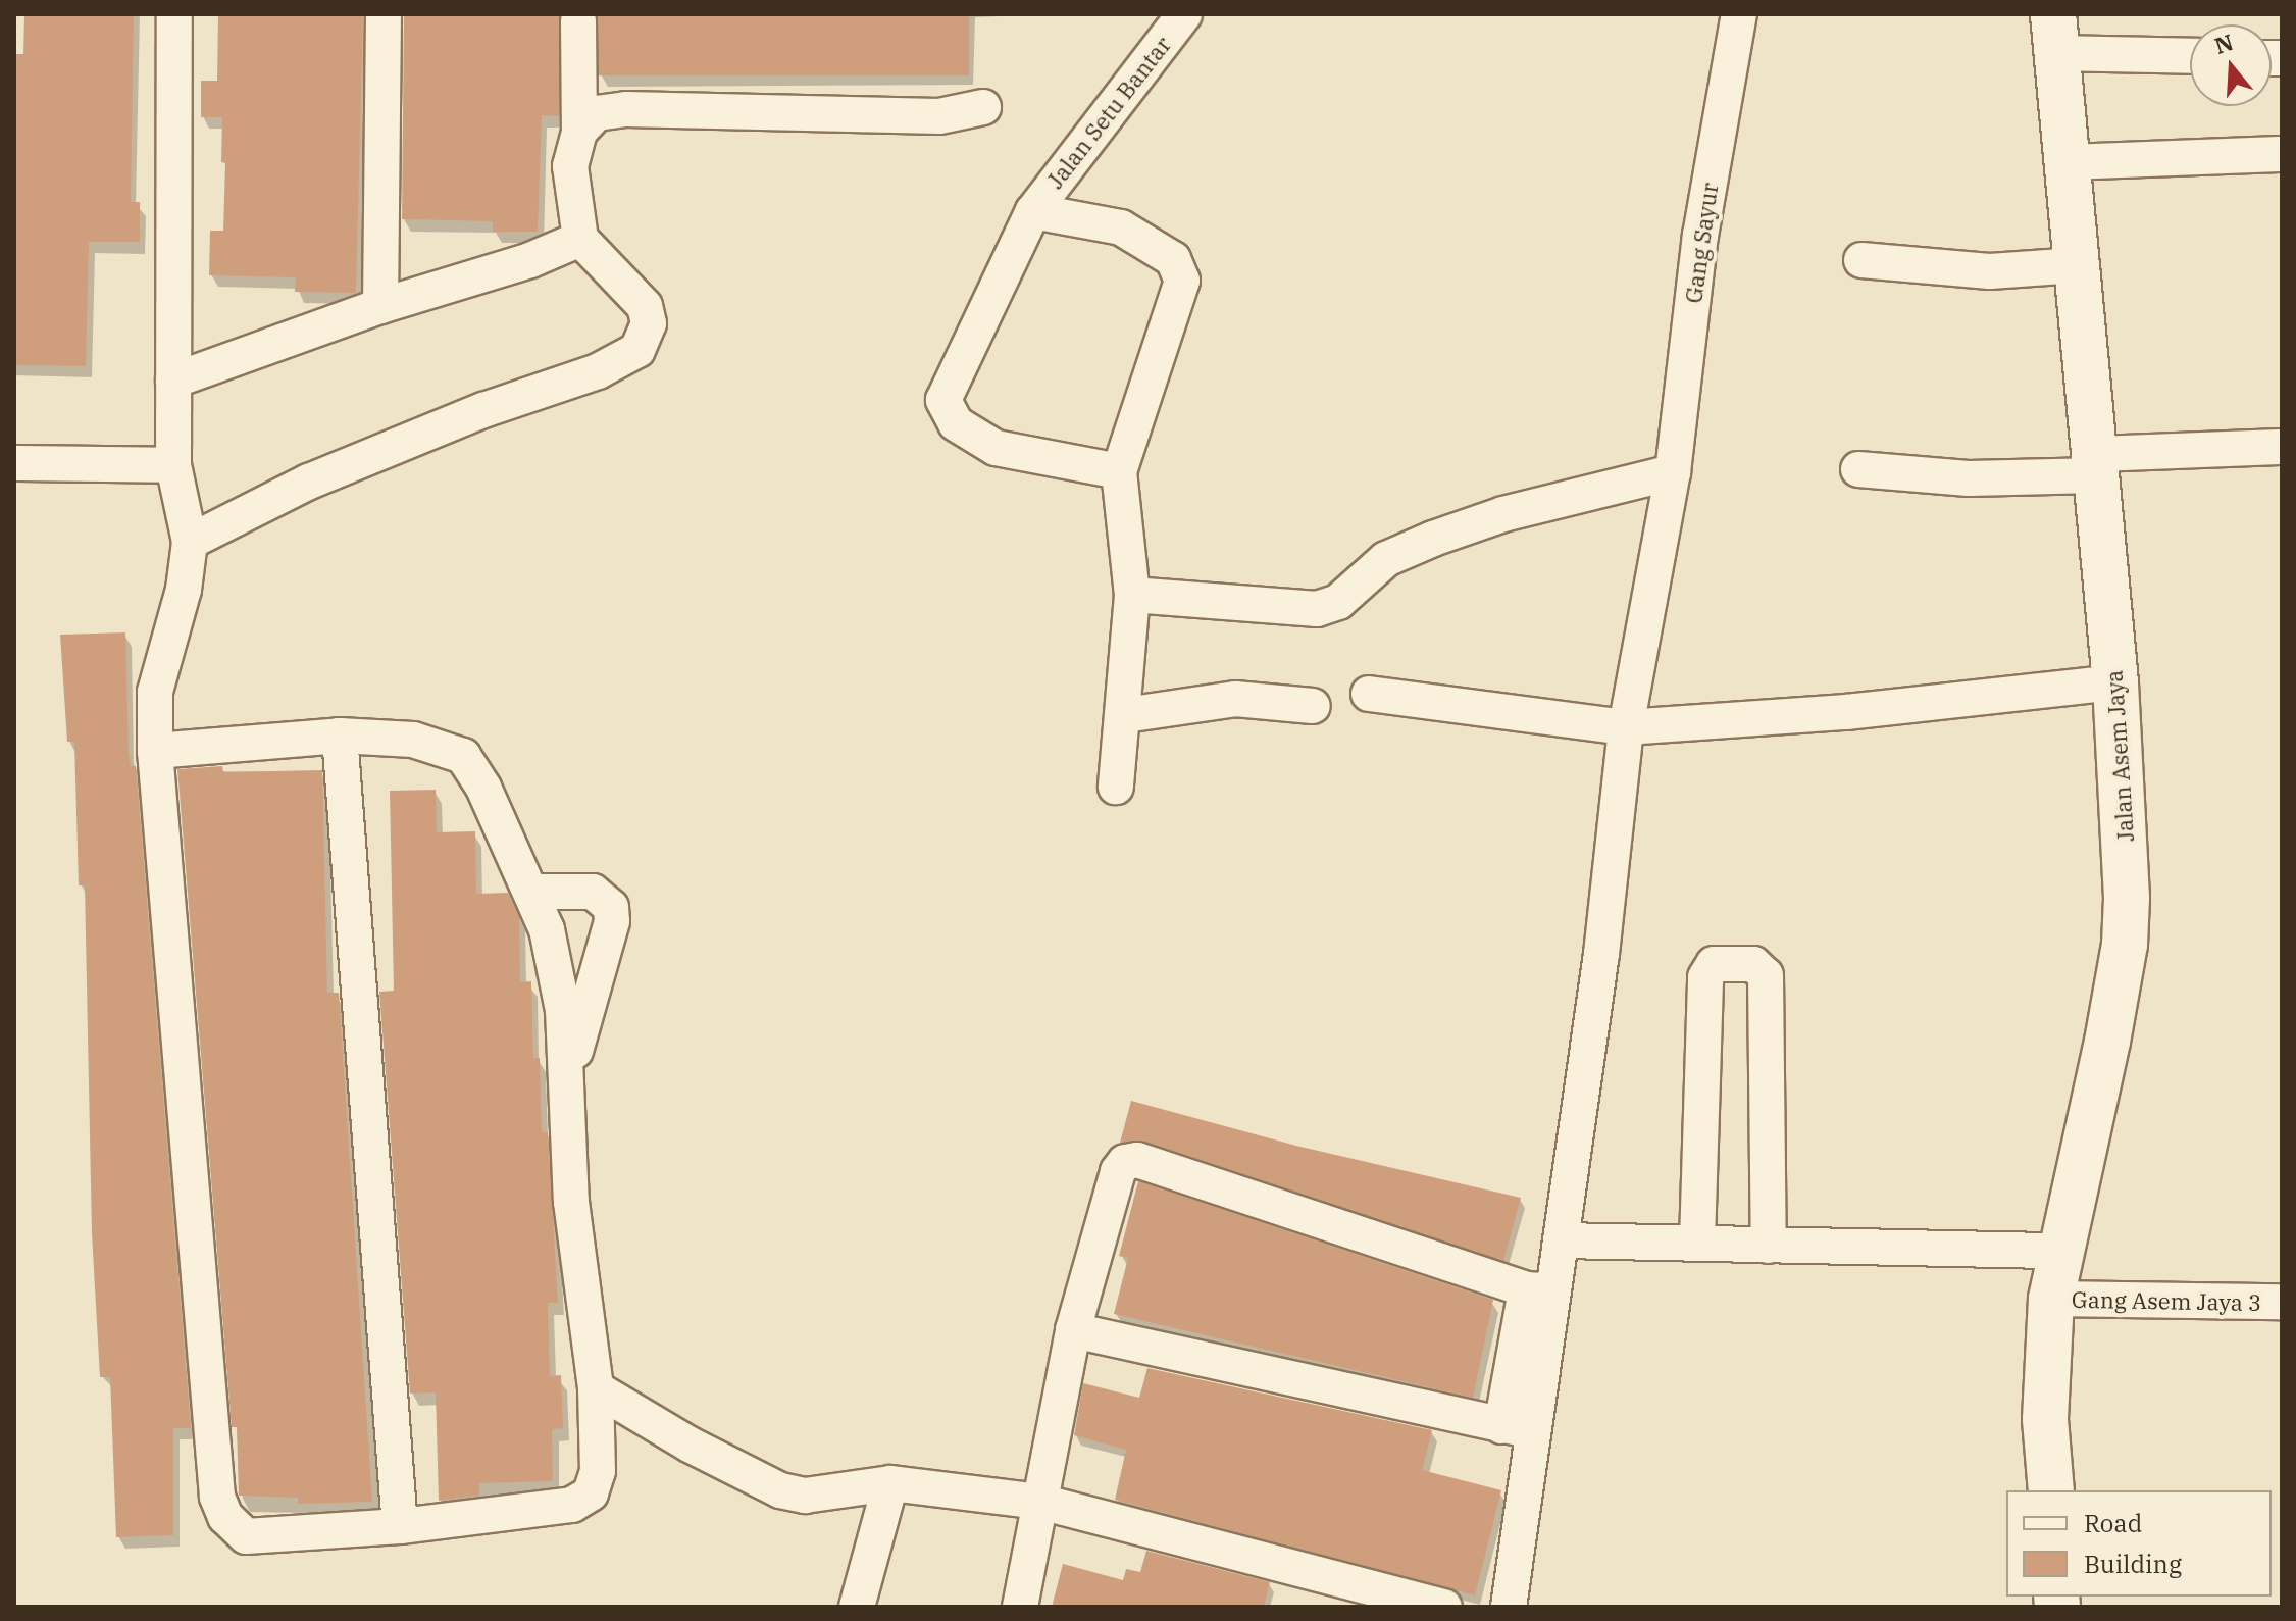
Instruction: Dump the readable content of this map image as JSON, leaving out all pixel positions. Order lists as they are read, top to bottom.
{
  "streets": {
    "main road": ["Jalan Asem Jaya"],
    "street": ["Jalan Setu Bantar", "Gang Sayur", "Gang Asem Jaya 3"]
  },
  "crossings": [
    ["Jalan Asem Jaya", "Gang Asem Jaya 3"]
  ],
  "legend": ["Road", "Building"],
  "north": "top"
}
